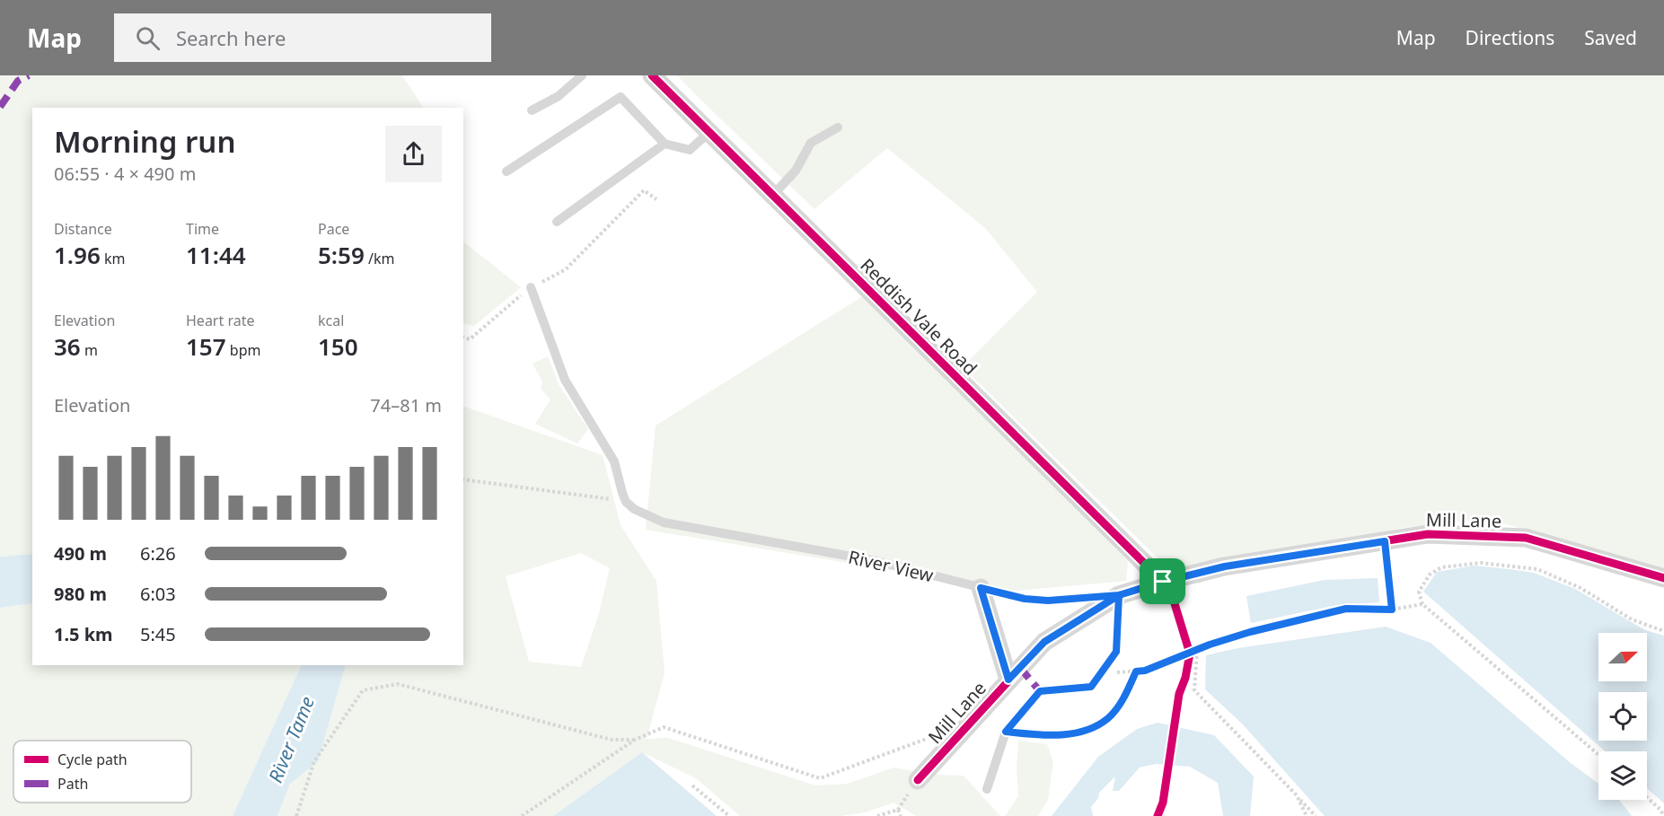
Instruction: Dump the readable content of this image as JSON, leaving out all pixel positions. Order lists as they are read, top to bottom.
{
  "streets": {
    "street": ["Reddish Vale Road", "Mill Lane"],
    "lane": ["River View"]
  },
  "crossings": [
    ["Reddish Vale Road", "Mill Lane"],
    ["Mill Lane", "River View"]
  ],
  "water": ["River Tame"],
  "legend": ["Cycle path", "Path"],
  "north": "right",
  "page": {
    "header": "Map",
    "search": "Search here",
    "nav": ["Map", "Directions", "Saved"],
    "heading": ["Morning run", "06:55 · 4 × 490 m"],
    "stats": [
      ["Distance", "1.96 km"],
      ["Time", "11:44"],
      ["Pace", "5:59 /km"],
      ["Elevation", "36 m"],
      ["Heart rate", "157 bpm"],
      ["kcal", "150"]
    ],
    "chart": ["Elevation", "74–81 m"],
    "list": [
      {
        "name": "490 m",
        "note": "6:26"
      },
      {
        "name": "980 m",
        "note": "6:03"
      },
      {
        "name": "1.5 km",
        "note": "5:45"
      }
    ]
  }
}
